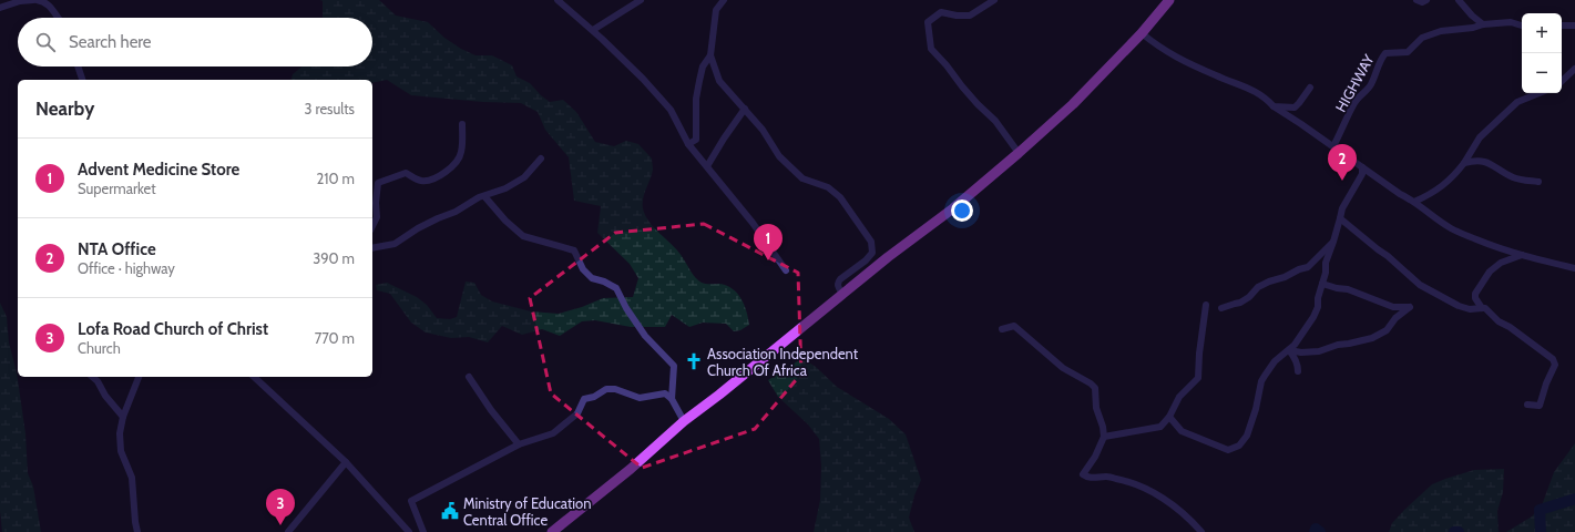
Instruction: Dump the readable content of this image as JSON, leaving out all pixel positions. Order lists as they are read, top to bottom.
{
  "streets": {
    "street": ["HIGHWAY"]
  },
  "places": {
    "church": ["Association Independent Church Of Africa"],
    "public building": ["Ministry of Education Central Office"]
  },
  "page": {
    "map_buttons": ["+", "−"],
    "search": "Search here",
    "heading": ["Nearby", "3 results"],
    "list": [
      {
        "mark": "1",
        "name": "Advent Medicine Store",
        "note": "Supermarket",
        "value": "210 m"
      },
      {
        "mark": "2",
        "name": "NTA Office",
        "note": "Office · highway",
        "value": "390 m"
      },
      {
        "mark": "3",
        "name": "Lofa Road Church of Christ",
        "note": "Church",
        "value": "770 m"
      }
    ],
    "pins": ["2", "1", "3"]
  }
}
